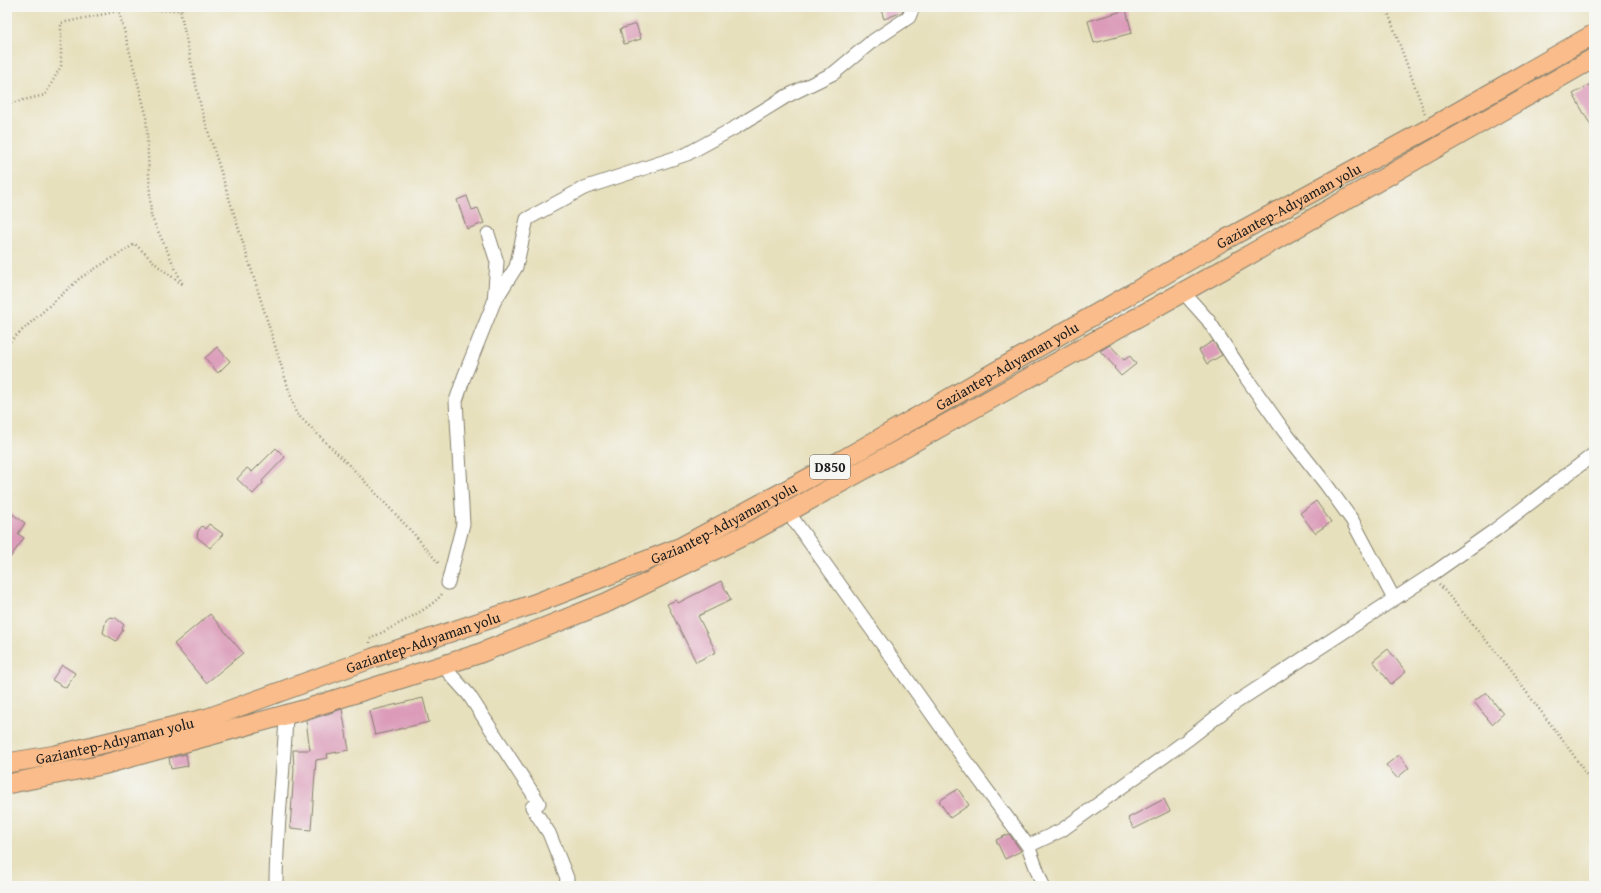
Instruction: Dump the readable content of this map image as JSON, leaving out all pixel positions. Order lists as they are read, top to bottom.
{
  "streets": {
    "highway": ["Gaziantep-Adıyaman yolu", "D850"]
  }
}
